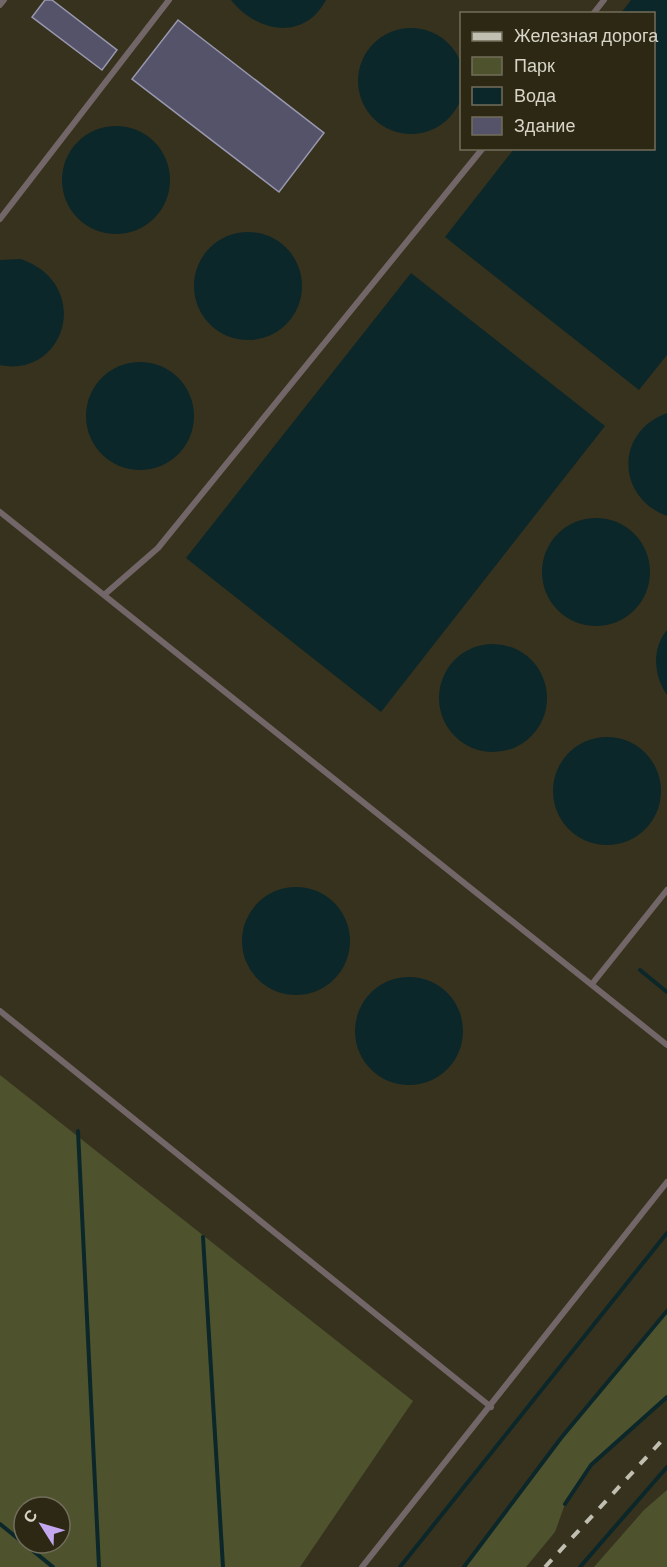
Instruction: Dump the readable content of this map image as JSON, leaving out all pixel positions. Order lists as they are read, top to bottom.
{
  "legend": [
    "Железная дорога",
    "Парк",
    "Вода",
    "Здание"
  ],
  "north": "top left"
}
